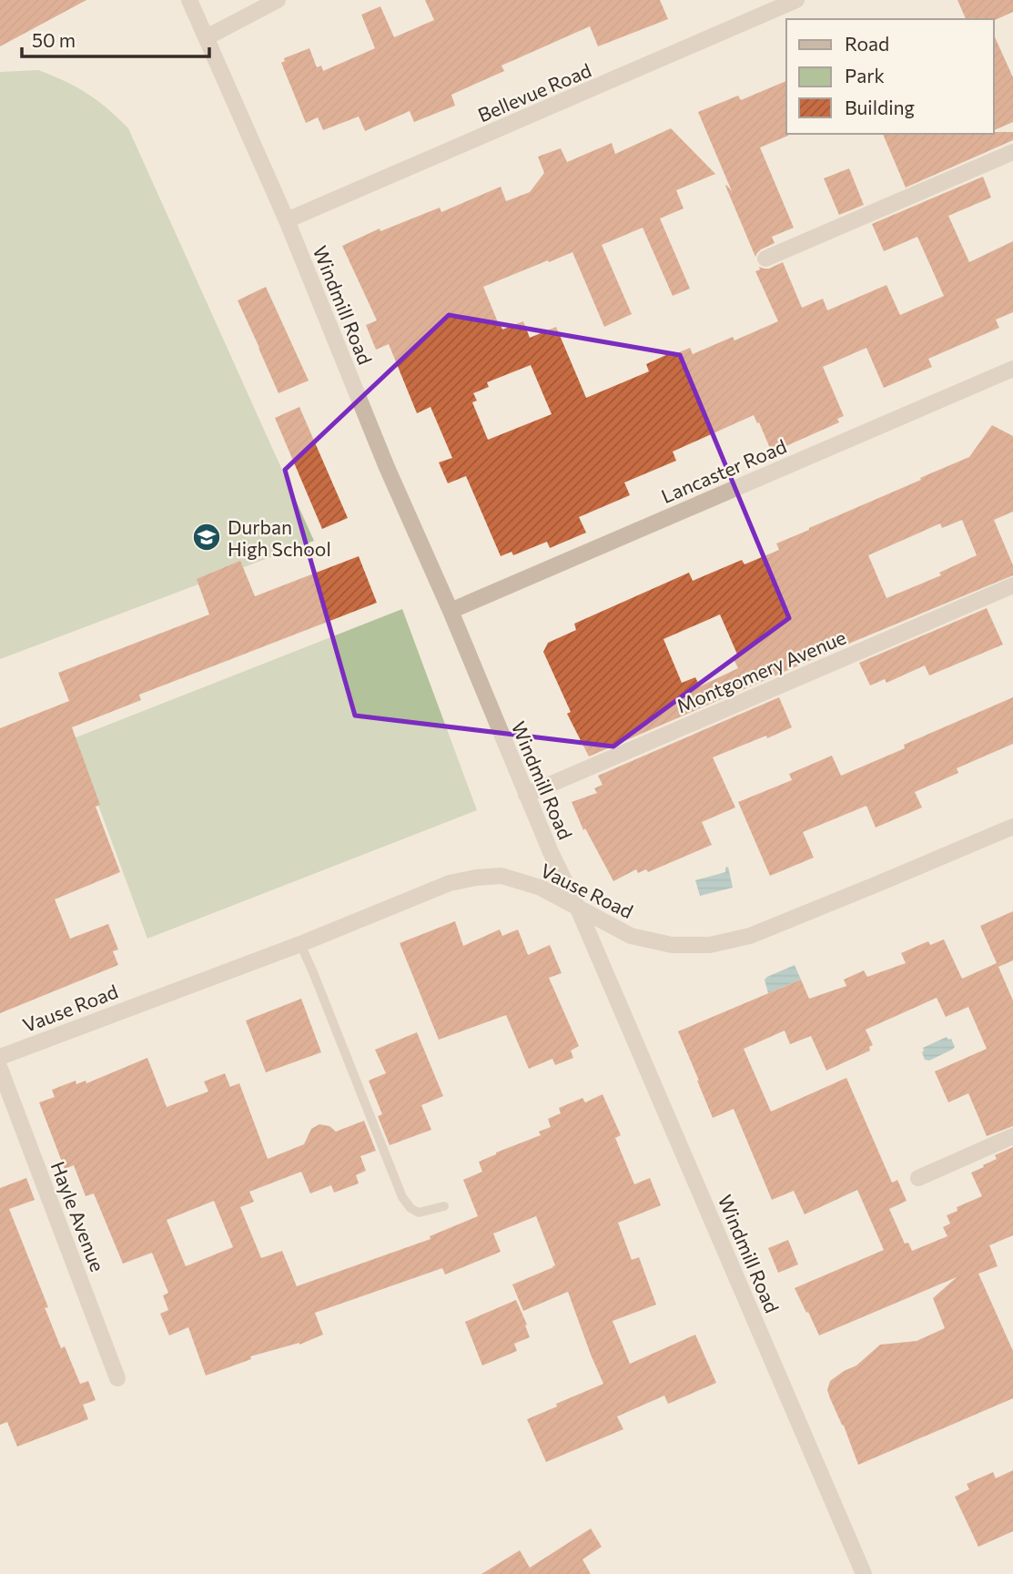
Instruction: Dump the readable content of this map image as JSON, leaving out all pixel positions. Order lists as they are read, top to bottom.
{
  "streets": {
    "street": [
      "Bellevue Road",
      "Windmill Road",
      "Lancaster Road",
      "Montgomery Avenue",
      "Vause Road",
      "Hayle Avenue"
    ]
  },
  "crossings": [
    ["Bellevue Road", "Windmill Road"],
    ["Windmill Road", "Lancaster Road"],
    ["Windmill Road", "Montgomery Avenue"],
    ["Windmill Road", "Vause Road"]
  ],
  "places": {
    "school or university": ["Durban High School"]
  },
  "legend": ["Road", "Park", "Building"],
  "scale_bar": "50 m"
}
